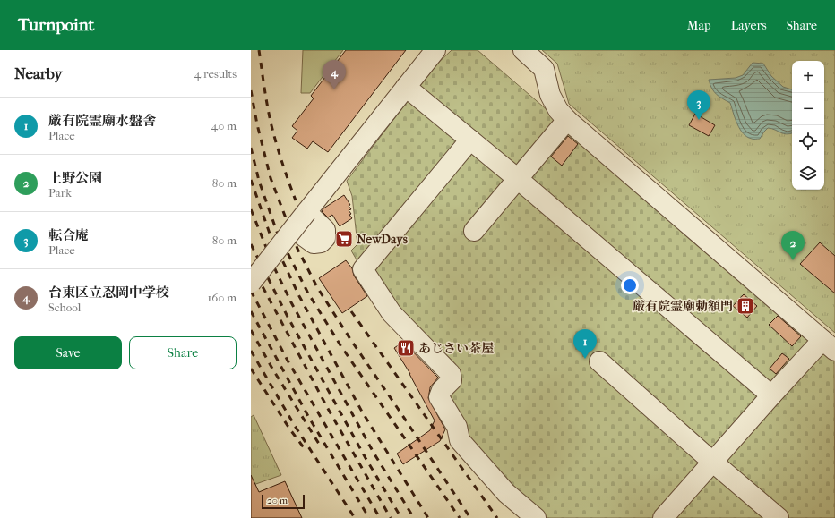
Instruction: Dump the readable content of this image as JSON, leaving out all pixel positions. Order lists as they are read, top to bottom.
{
  "places": {
    "supermarket": ["NewDays"],
    "building": ["厳有院霊廟勅額門"],
    "restaurant": ["あじさい茶屋"]
  },
  "scale_bar": "20 m",
  "page": {
    "header": "Turnpoint",
    "nav": ["Map", "Layers", "Share"],
    "heading": ["Nearby", "4 results"],
    "pins": [
      "4",
      "3",
      "2",
      "1"
    ],
    "map_buttons": ["+", "−"],
    "list": [
      {
        "mark": "1",
        "name": "厳有院霊廟水盤舎",
        "note": "Place",
        "value": "40 m"
      },
      {
        "mark": "2",
        "name": "上野公園",
        "note": "Park",
        "value": "80 m"
      },
      {
        "mark": "3",
        "name": "転合庵",
        "note": "Place",
        "value": "80 m"
      },
      {
        "mark": "4",
        "name": "台東区立忍岡中学校",
        "note": "School",
        "value": "160 m"
      }
    ],
    "buttons": ["Save", "Share"],
    "scale": "20 m"
  }
}
